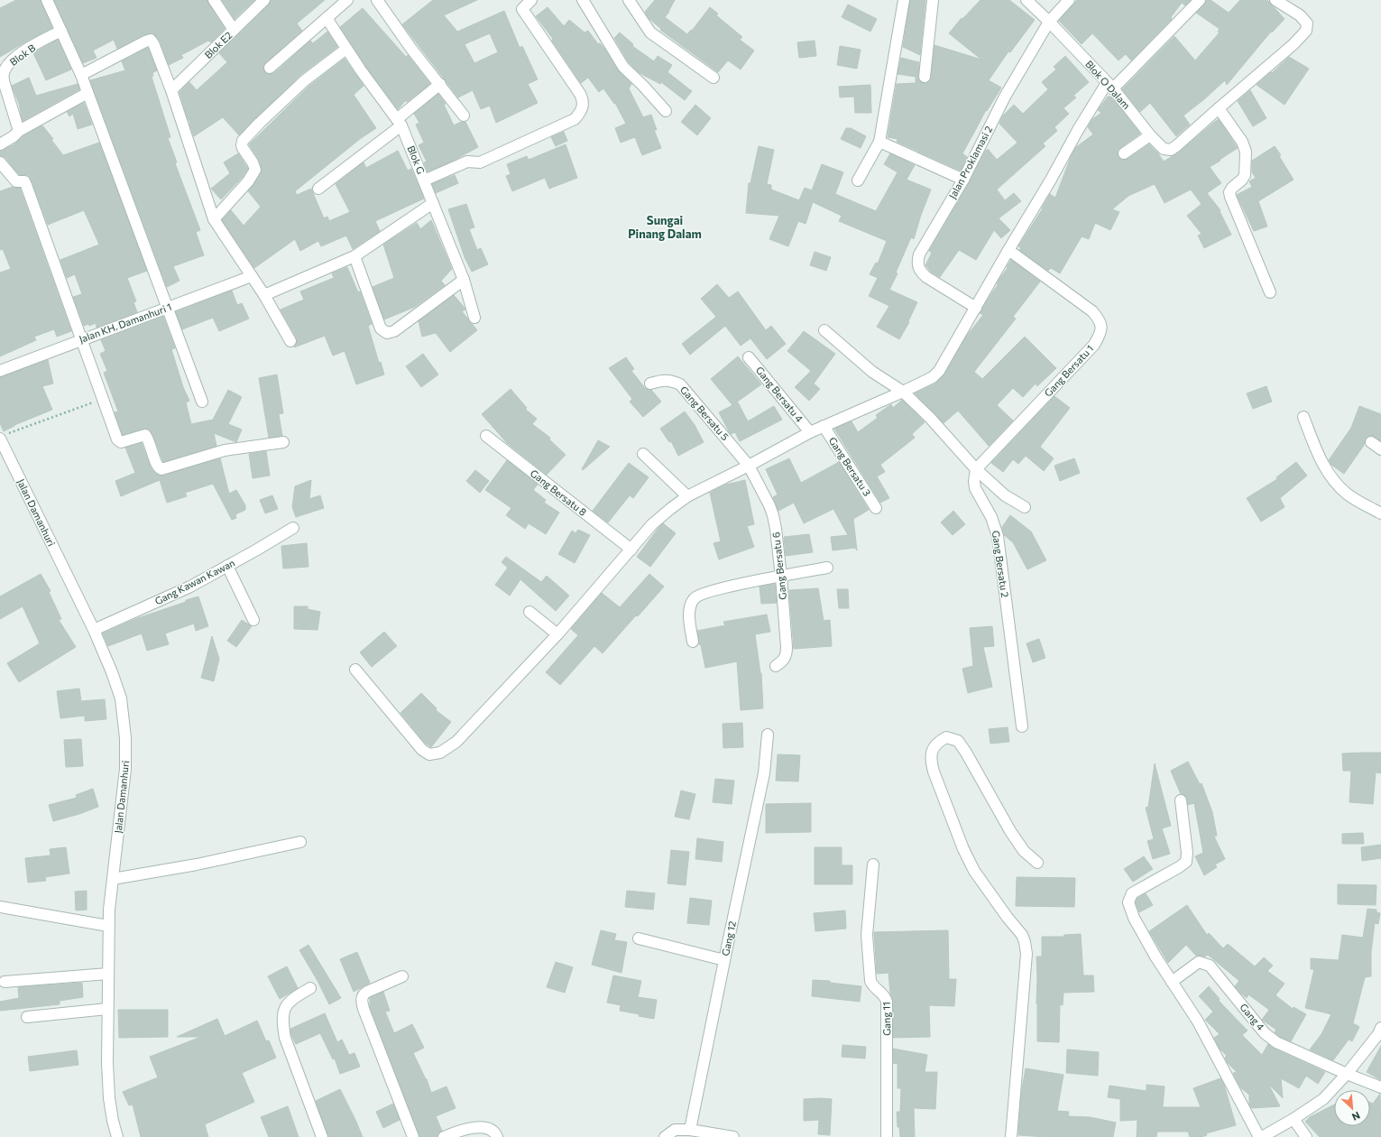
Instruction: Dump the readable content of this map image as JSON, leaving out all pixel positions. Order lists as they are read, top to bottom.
{
  "streets": {
    "street": [
      "Blok E2",
      "Blok B",
      "Blok O Dalam",
      "Blok G",
      "Jalan Proklamasi 2",
      "Jalan KH. Damanhuri 1",
      "Gang Bersatu 1",
      "Gang Bersatu 4",
      "Gang Bersatu 5",
      "Gang Bersatu 3",
      "Gang Bersatu 8",
      "Jalan Damanhuri",
      "Gang Bersatu 2",
      "Gang Bersatu 6",
      "Gang Kawan Kawan",
      "Gang 12",
      "Gang 4",
      "Gang 11"
    ]
  },
  "crossings": [
    ["Blok O Dalam", "Jalan Proklamasi 2"],
    ["Gang Bersatu 1", "Gang Bersatu 2"],
    ["Gang Bersatu 5", "Gang Bersatu 6"],
    ["Jalan Damanhuri", "Gang Kawan Kawan"]
  ],
  "districts": ["Sungai Pinang Dalam"],
  "north": "bottom right"
}
